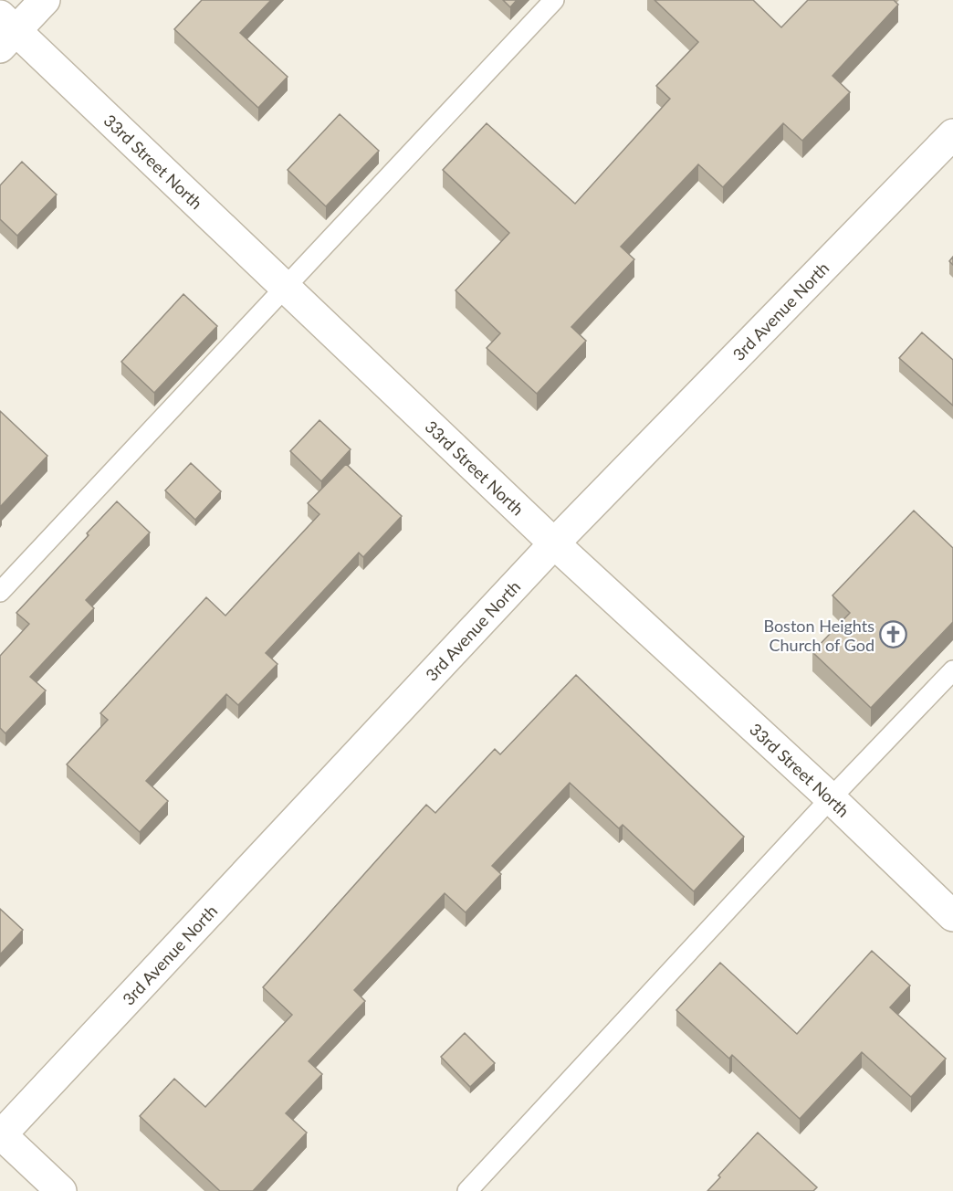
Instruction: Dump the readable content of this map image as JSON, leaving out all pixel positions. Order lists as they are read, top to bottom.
{
  "streets": {
    "street": ["33rd Street North", "3rd Avenue North"]
  },
  "crossings": [
    ["33rd Street North", "3rd Avenue North"]
  ],
  "places": {
    "church": ["Boston Heights Church of God"]
  }
}
